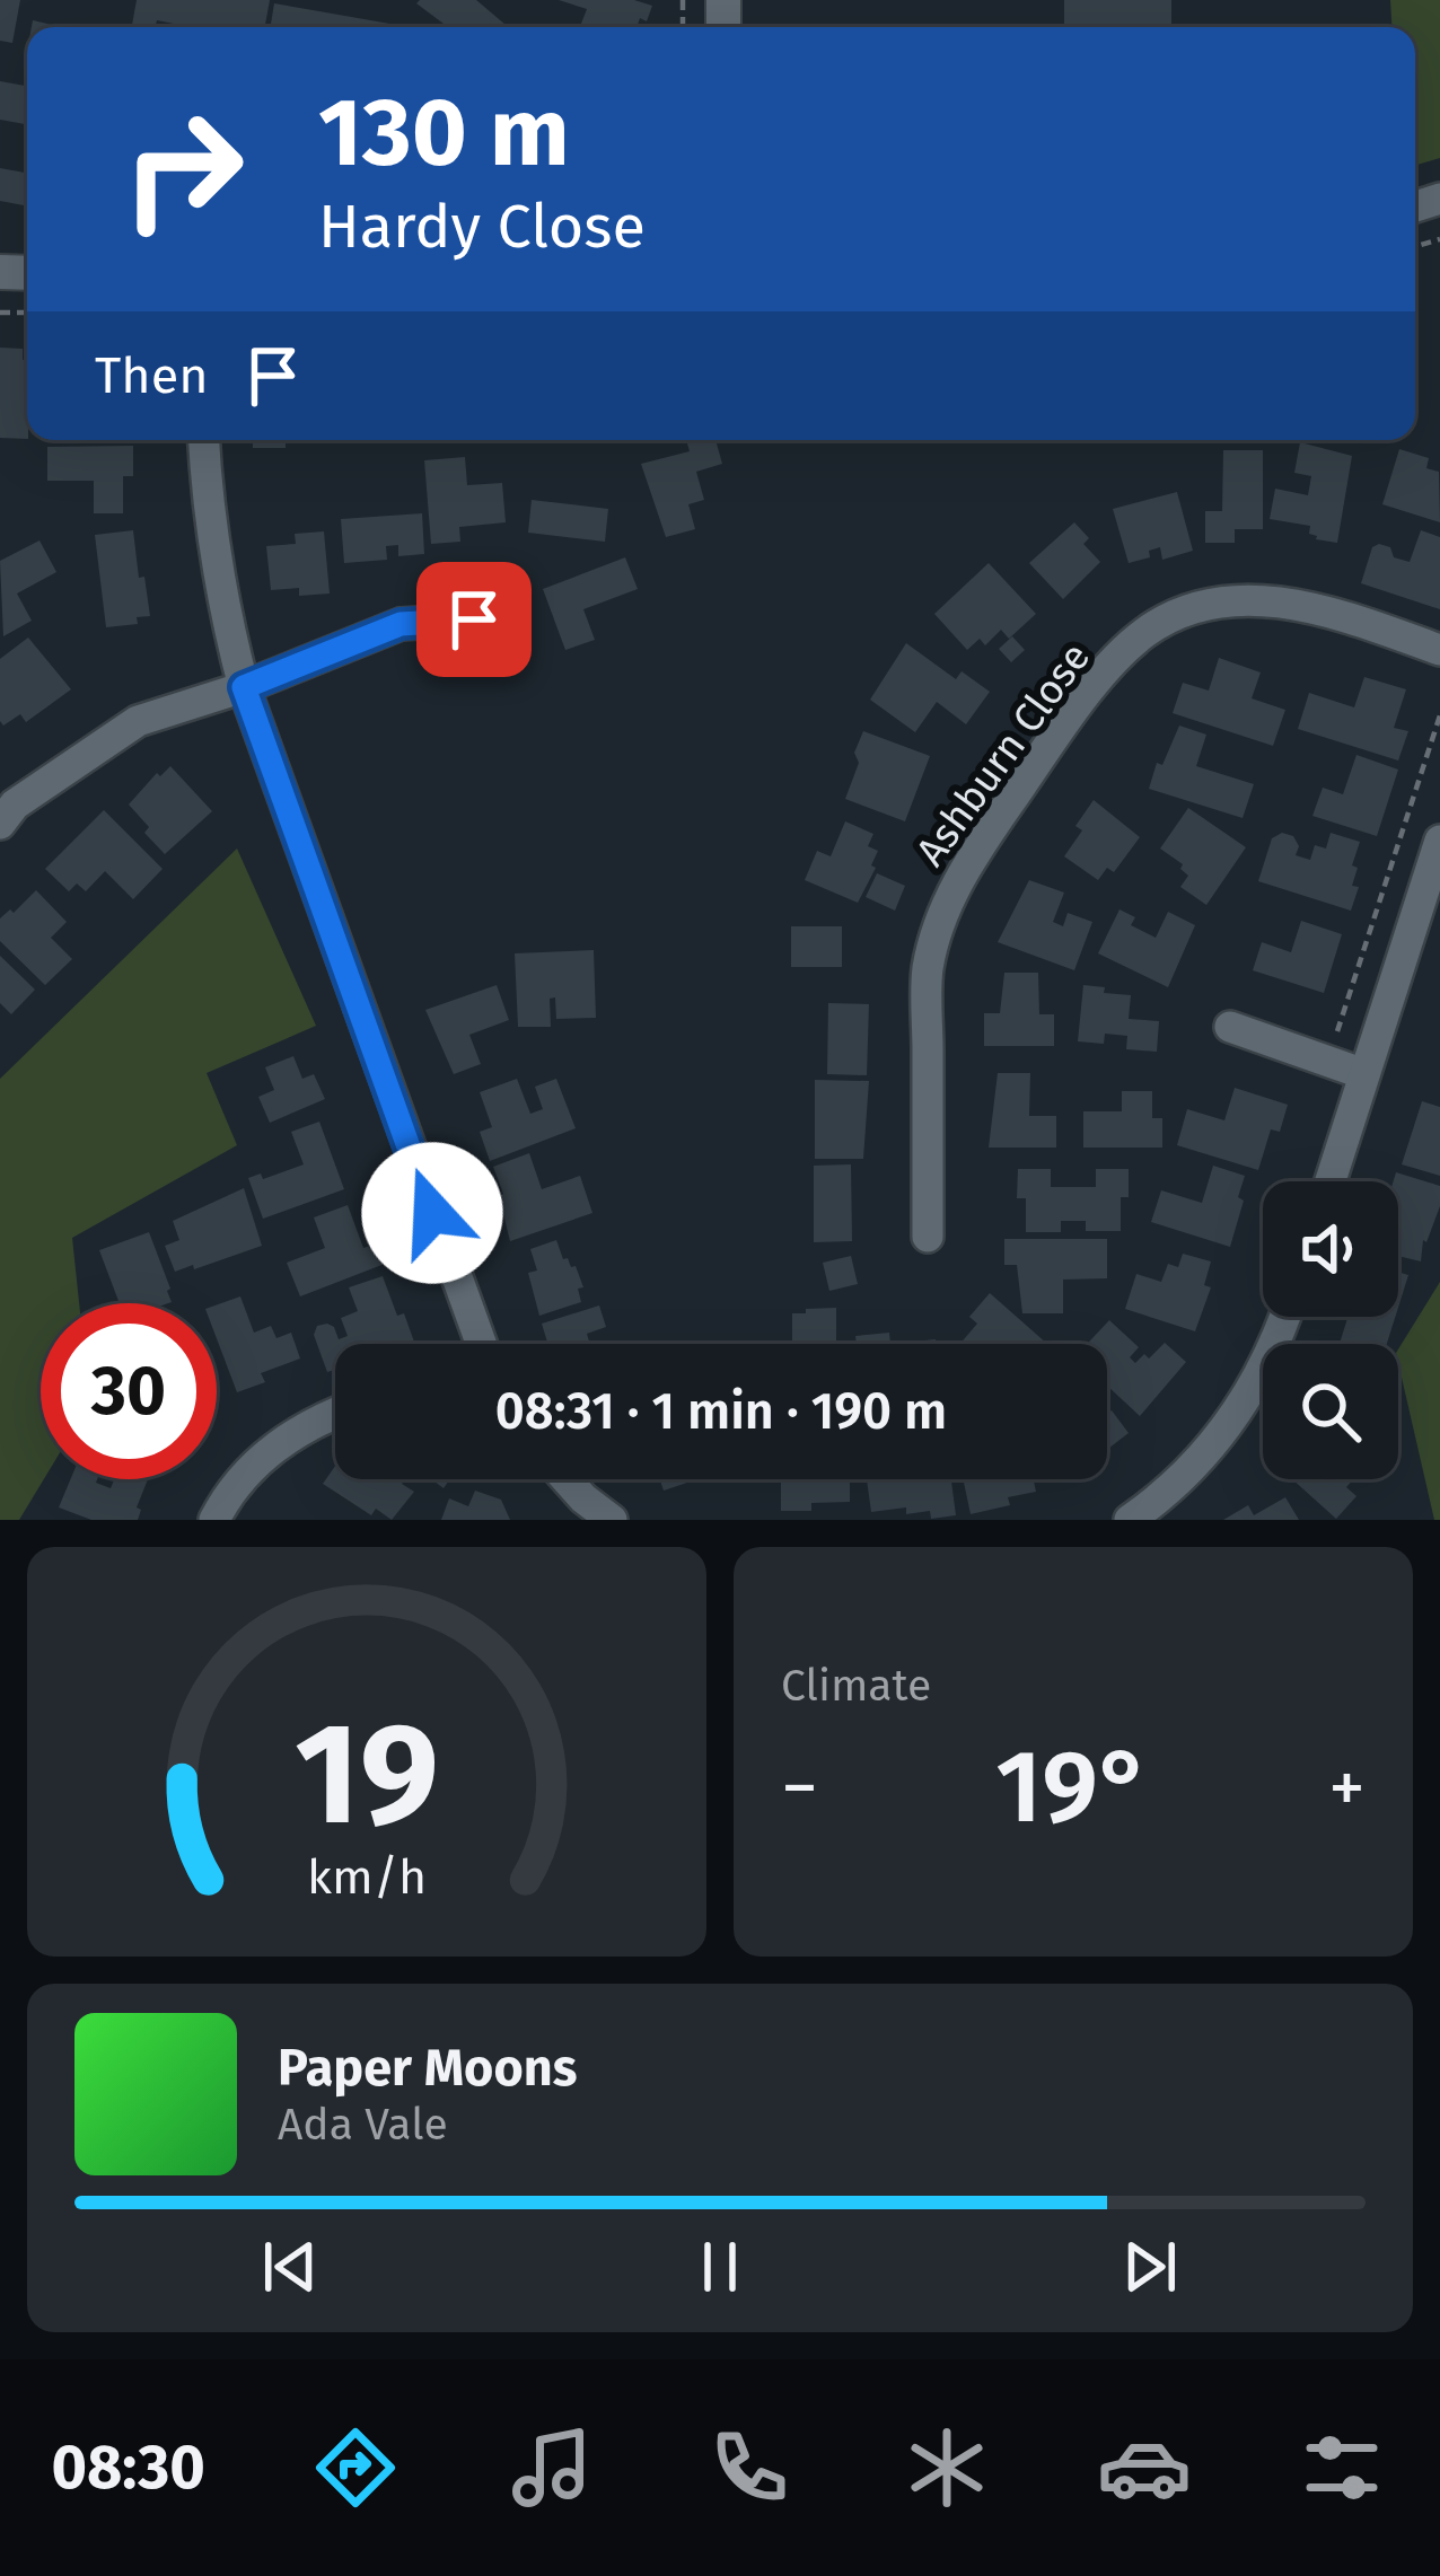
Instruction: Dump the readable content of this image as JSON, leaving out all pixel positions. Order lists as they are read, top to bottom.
{
  "streets": {
    "street": ["Ashburn Close"]
  },
  "page": {
    "turn": ["130 m", "Hardy Close"],
    "then": "Then",
    "limit": "30",
    "trip": "08:31 · 1 min · 190 m",
    "tile": "Climate",
    "heat": ["−", "19°", "+"],
    "song": ["Paper Moons", "Ada Vale"],
    "tabs": "08:30",
    "gauge": ["19", "km/h"]
  }
}
